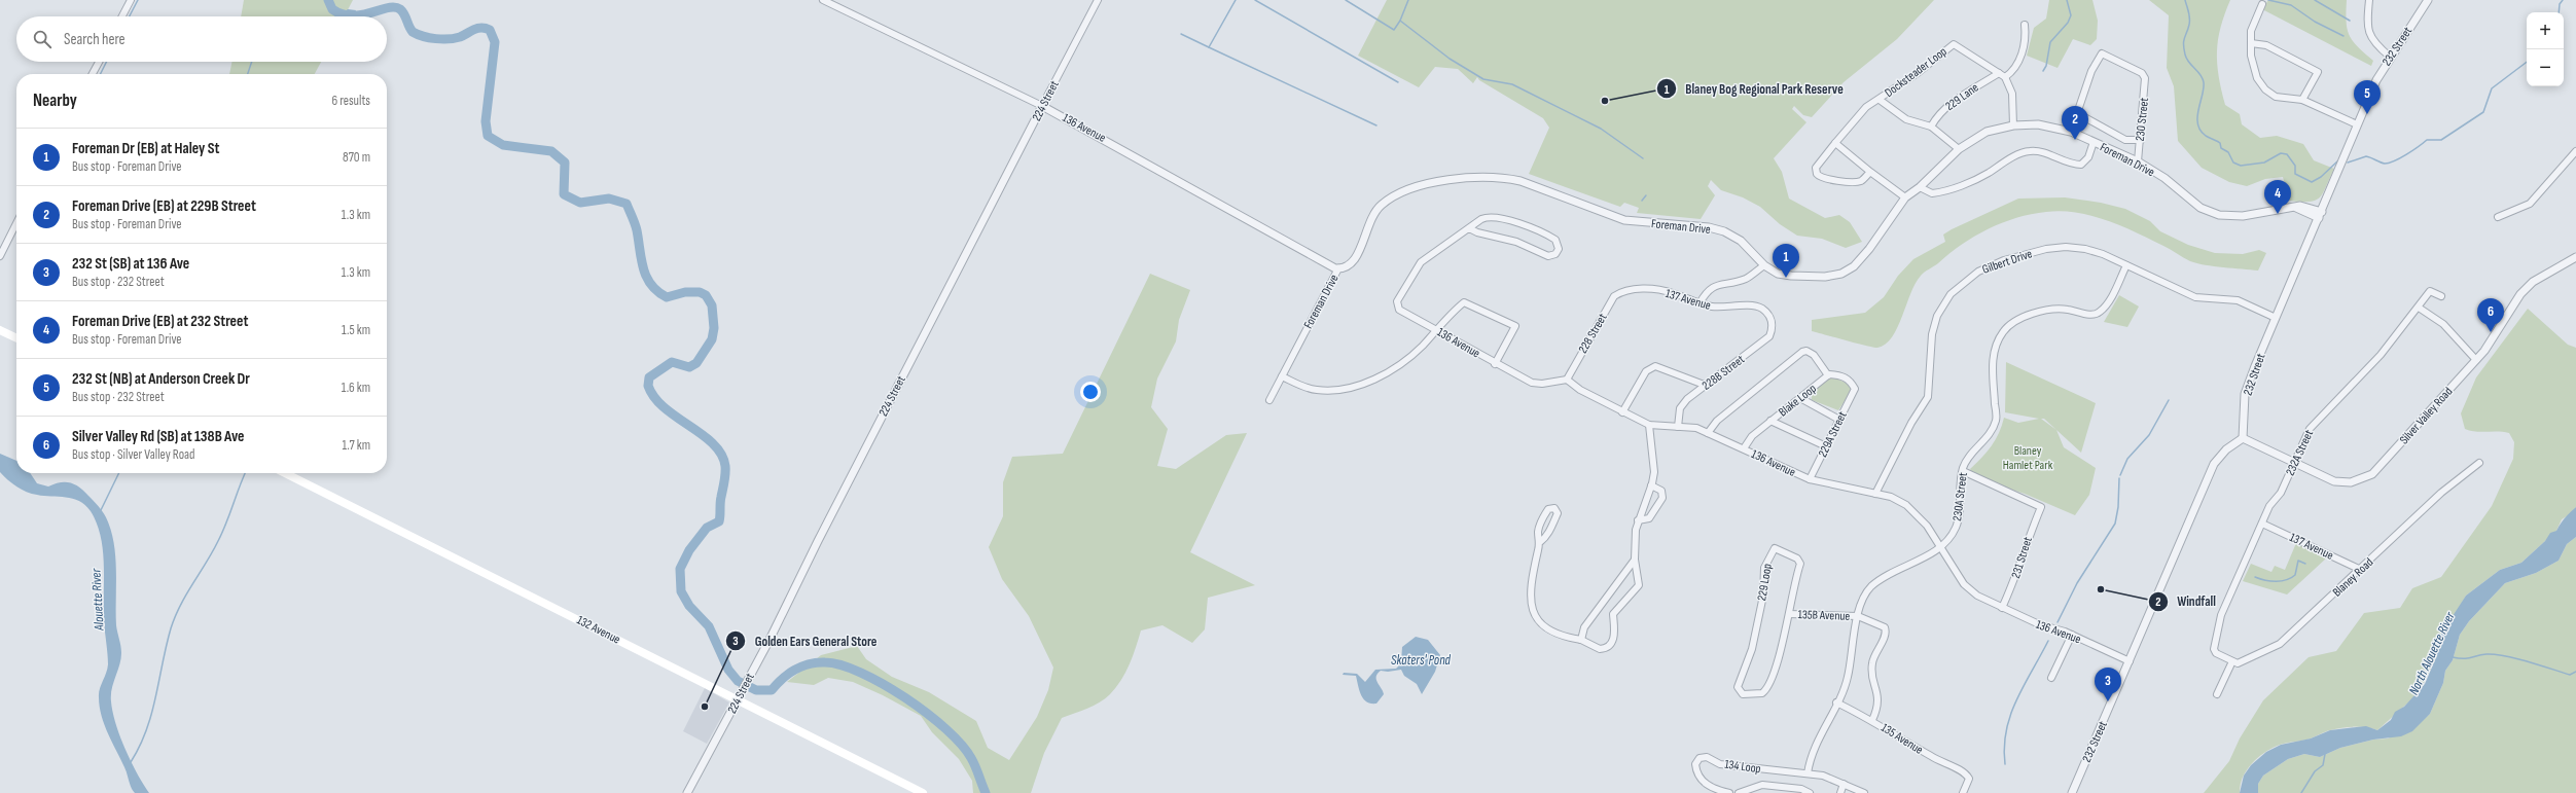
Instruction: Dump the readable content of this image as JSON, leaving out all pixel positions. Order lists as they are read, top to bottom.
{
  "streets": {
    "main road": ["132 Avenue"],
    "street": [
      "232 Street",
      "Docksteader Loop",
      "229 Lane",
      "224 Street",
      "230 Street",
      "136 Avenue",
      "Foreman Drive",
      "Gilbert Drive",
      "137 Avenue",
      "228 Street",
      "228B Street",
      "Blake Loop",
      "Silver Valley Road",
      "229A Street",
      "232A Street",
      "230A Street",
      "231 Street",
      "Blaney Road",
      "229 Loop",
      "135B Avenue",
      "135 Avenue",
      "134 Loop"
    ]
  },
  "crossings": [
    ["232 Street", "136 Avenue"],
    ["232 Street", "Foreman Drive"],
    ["232 Street", "Gilbert Drive"],
    ["232 Street", "Silver Valley Road"],
    ["Docksteader Loop", "229 Lane"],
    ["224 Street", "136 Avenue"],
    ["224 Street", "132 Avenue"],
    ["230 Street", "Foreman Drive"],
    ["136 Avenue", "Foreman Drive"],
    ["136 Avenue", "Gilbert Drive"],
    ["136 Avenue", "228 Street"],
    ["136 Avenue", "228B Street"],
    ["136 Avenue", "Blake Loop"],
    ["136 Avenue", "229A Street"],
    ["136 Avenue", "230A Street"],
    ["136 Avenue", "231 Street"],
    ["Gilbert Drive", "230A Street"],
    ["137 Avenue", "228 Street"],
    ["137 Avenue", "228B Street"],
    ["137 Avenue", "232A Street"],
    ["137 Avenue", "Blaney Road"],
    ["Blake Loop", "229A Street"],
    ["Silver Valley Road", "232A Street"],
    ["232A Street", "Blaney Road"],
    ["230A Street", "231 Street"],
    ["230A Street", "135B Avenue"],
    ["230A Street", "135 Avenue"],
    ["230A Street", "134 Loop"],
    ["229 Loop", "135B Avenue"],
    ["135B Avenue", "135 Avenue"]
  ],
  "water": ["Alouette River", "North Alouette River", "Skaters' Pond"],
  "parks": ["Blaney Hamlet Park"],
  "places": ["Blaney Bog Regional Park Reserve", "Windfall", "Golden Ears General Store"],
  "page": {
    "map_buttons": ["+", "−"],
    "search": "Search here",
    "heading": ["Nearby", "6 results"],
    "pins": [
      "5",
      "2",
      "4",
      "1",
      "6",
      "3"
    ],
    "list": [
      {
        "mark": "1",
        "name": "Foreman Dr (EB) at Haley St",
        "note": "Bus stop · Foreman Drive",
        "value": "870 m"
      },
      {
        "mark": "2",
        "name": "Foreman Drive (EB) at 229B Street",
        "note": "Bus stop · Foreman Drive",
        "value": "1.3 km"
      },
      {
        "mark": "3",
        "name": "232 St (SB) at 136 Ave",
        "note": "Bus stop · 232 Street",
        "value": "1.3 km"
      },
      {
        "mark": "4",
        "name": "Foreman Drive (EB) at 232 Street",
        "note": "Bus stop · Foreman Drive",
        "value": "1.5 km"
      },
      {
        "mark": "5",
        "name": "232 St (NB) at Anderson Creek Dr",
        "note": "Bus stop · 232 Street",
        "value": "1.6 km"
      },
      {
        "mark": "6",
        "name": "Silver Valley Rd (SB) at 138B Ave",
        "note": "Bus stop · Silver Valley Road",
        "value": "1.7 km"
      }
    ]
  }
}
